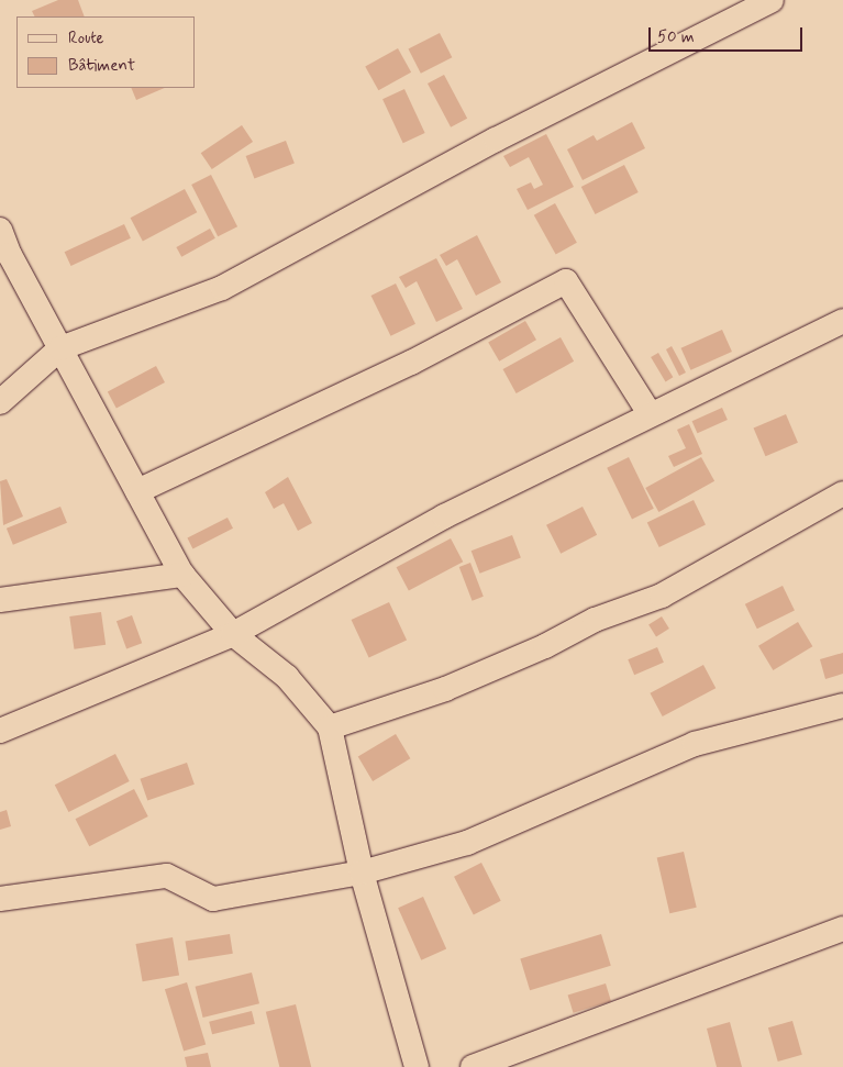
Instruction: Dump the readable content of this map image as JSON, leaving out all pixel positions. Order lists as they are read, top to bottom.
{
  "legend": ["Route", "Bâtiment"],
  "scale_bar": "50 m"
}
